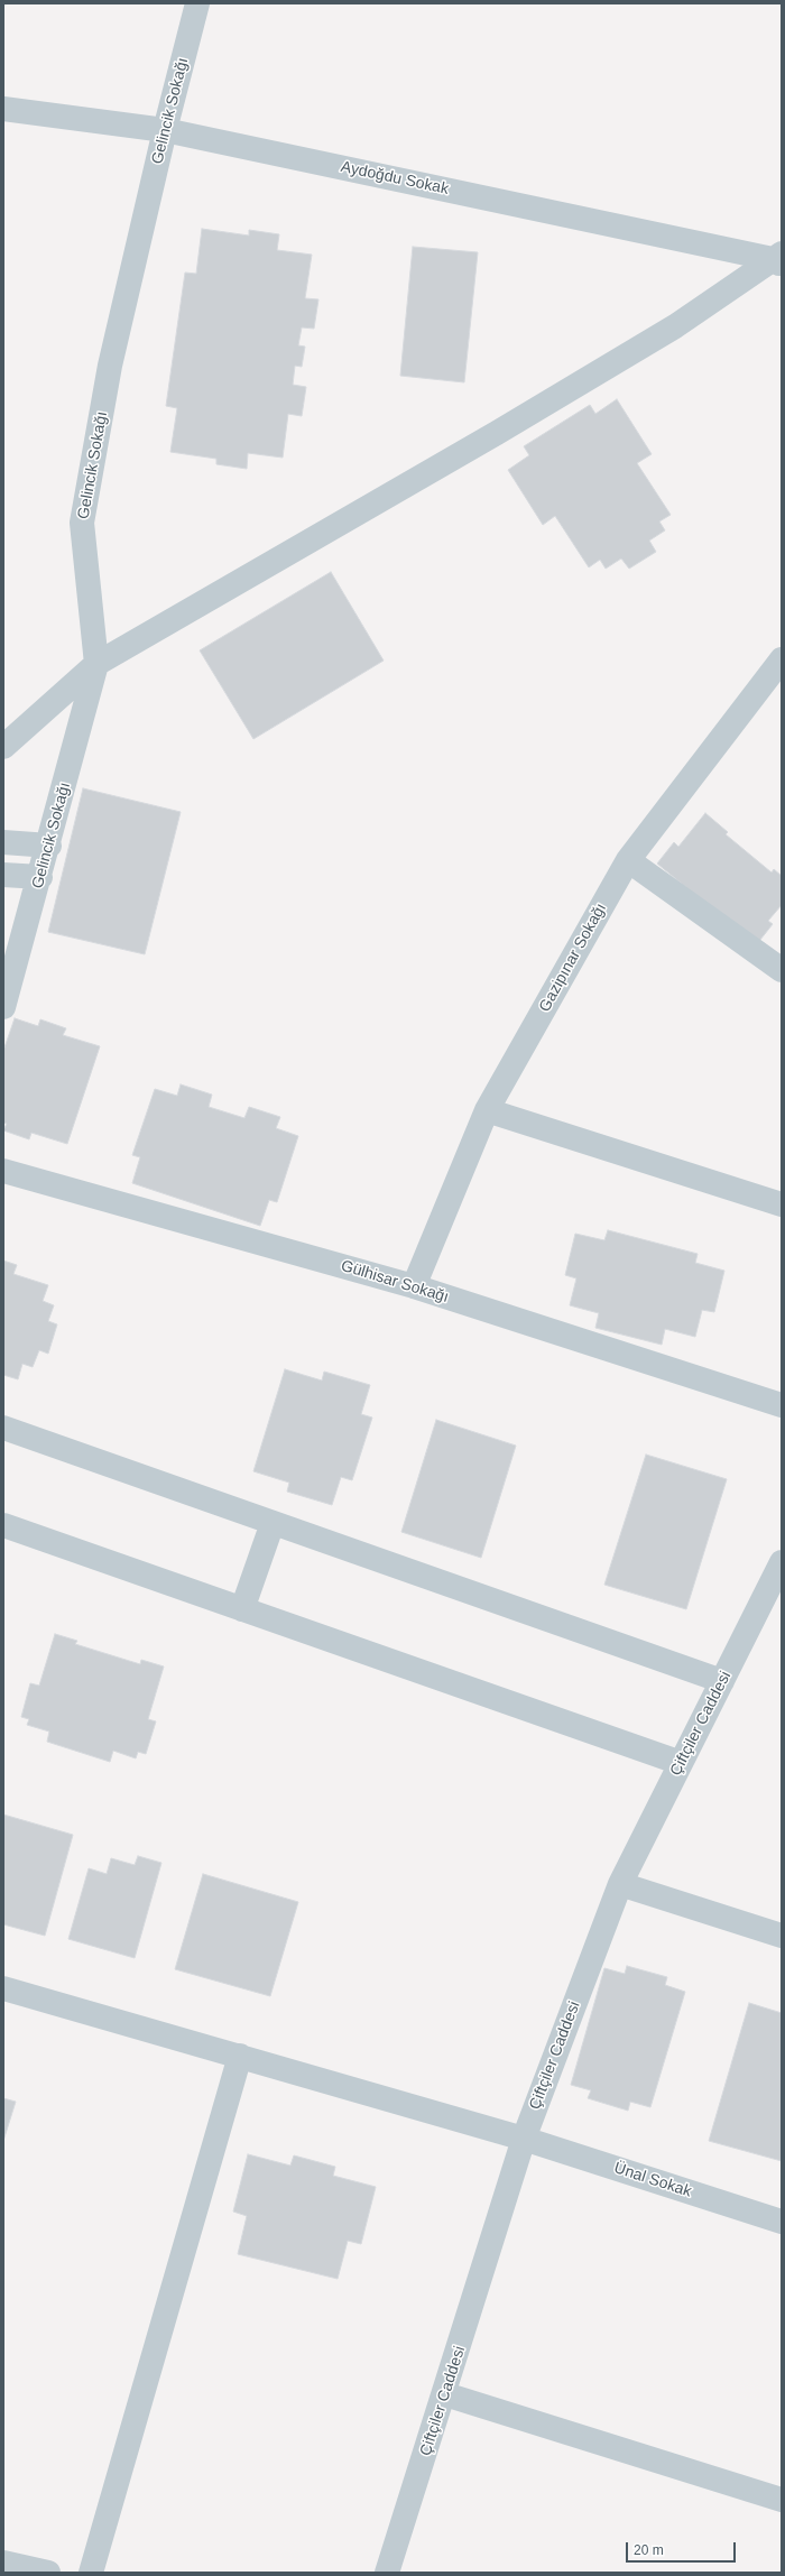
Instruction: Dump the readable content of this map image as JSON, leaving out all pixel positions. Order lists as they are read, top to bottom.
{
  "streets": {
    "street": [
      "Gelincik Sokağı",
      "Aydoğdu Sokak",
      "Gazipınar Sokağı",
      "Gülhisar Sokağı",
      "Çiftçiler Caddesi",
      "Ünal Sokak"
    ]
  },
  "crossings": [
    ["Gelincik Sokağı", "Aydoğdu Sokak"],
    ["Gazipınar Sokağı", "Gülhisar Sokağı"],
    ["Çiftçiler Caddesi", "Ünal Sokak"]
  ],
  "scale_bar": "20 m"
}
